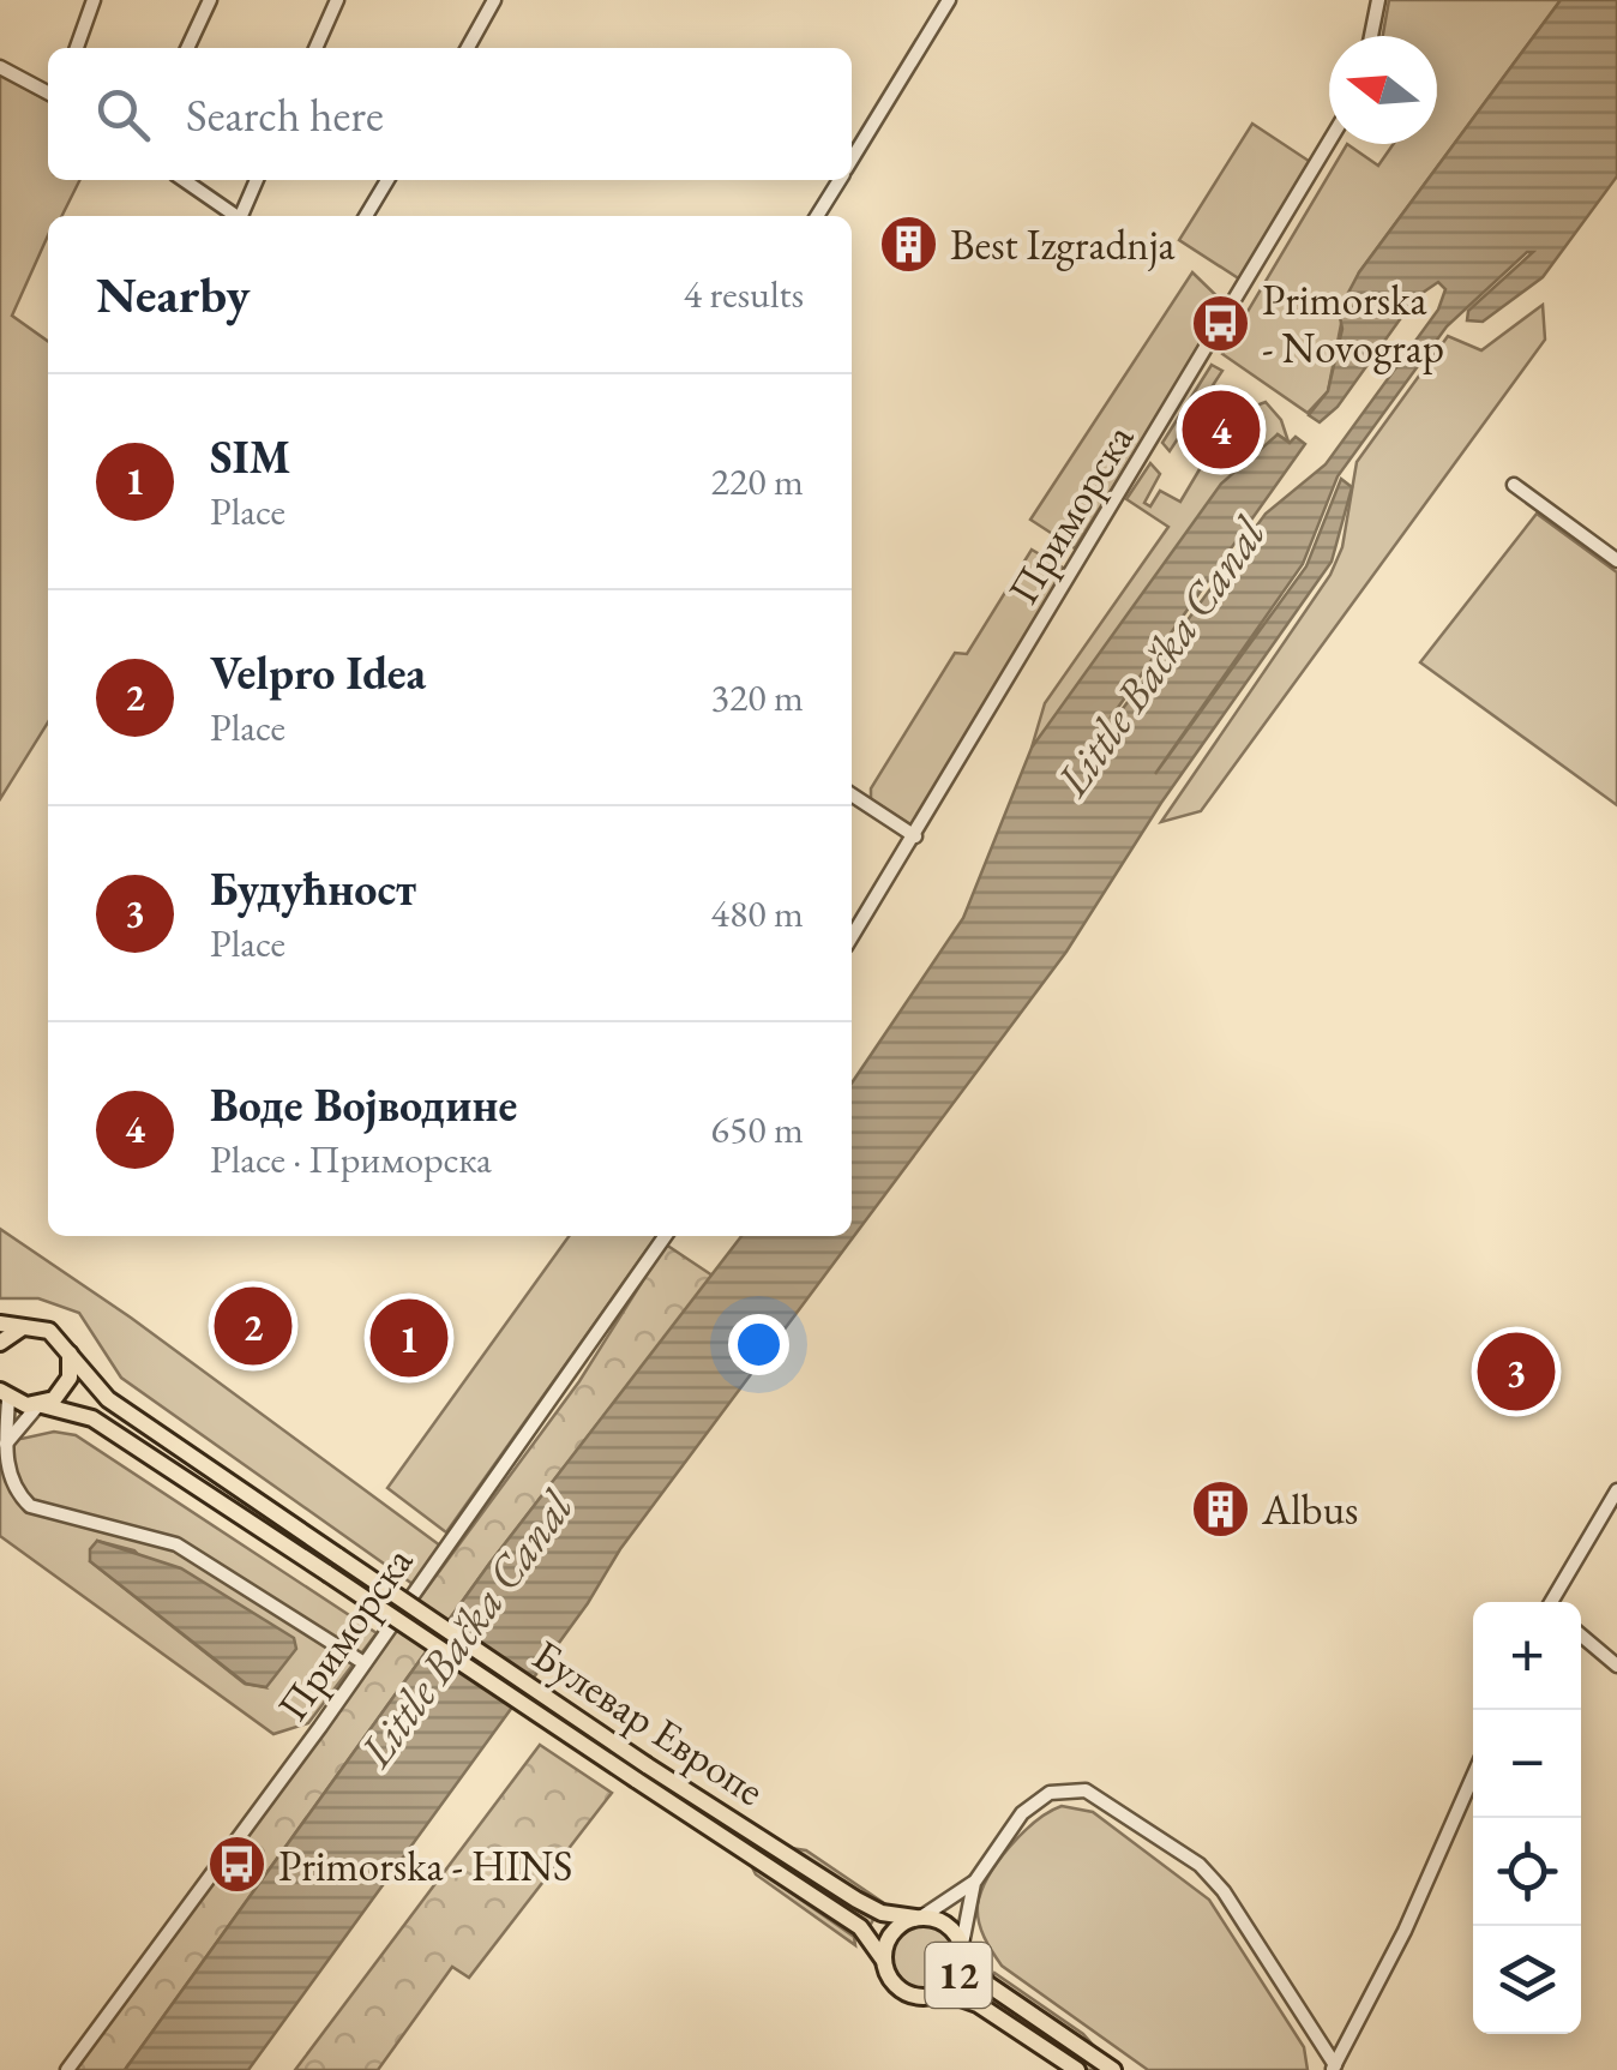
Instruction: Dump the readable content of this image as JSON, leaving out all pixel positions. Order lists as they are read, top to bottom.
{
  "streets": {
    "main road": ["Булевар Европе", "12"],
    "street": ["Приморска"]
  },
  "crossings": [
    ["Булевар Европе", "12"]
  ],
  "water": ["Little Bačka Canal"],
  "places": {
    "building": ["Best Izgradnja", "Albus"],
    "bus stop": ["Primorska - Novograp", "Primorska - HINS"]
  },
  "north": "left",
  "page": {
    "search": "Search here",
    "heading": ["Nearby", "4 results"],
    "list": [
      {
        "mark": "1",
        "name": "SIM",
        "note": "Place",
        "value": "220 m"
      },
      {
        "mark": "2",
        "name": "Velpro Idea",
        "note": "Place",
        "value": "320 m"
      },
      {
        "mark": "3",
        "name": "Будућност",
        "note": "Place",
        "value": "480 m"
      },
      {
        "mark": "4",
        "name": "Воде Војводине",
        "note": "Place · Приморска",
        "value": "650 m"
      }
    ],
    "pins": [
      "4",
      "2",
      "1",
      "3"
    ],
    "map_buttons": ["+", "−"]
  }
}
